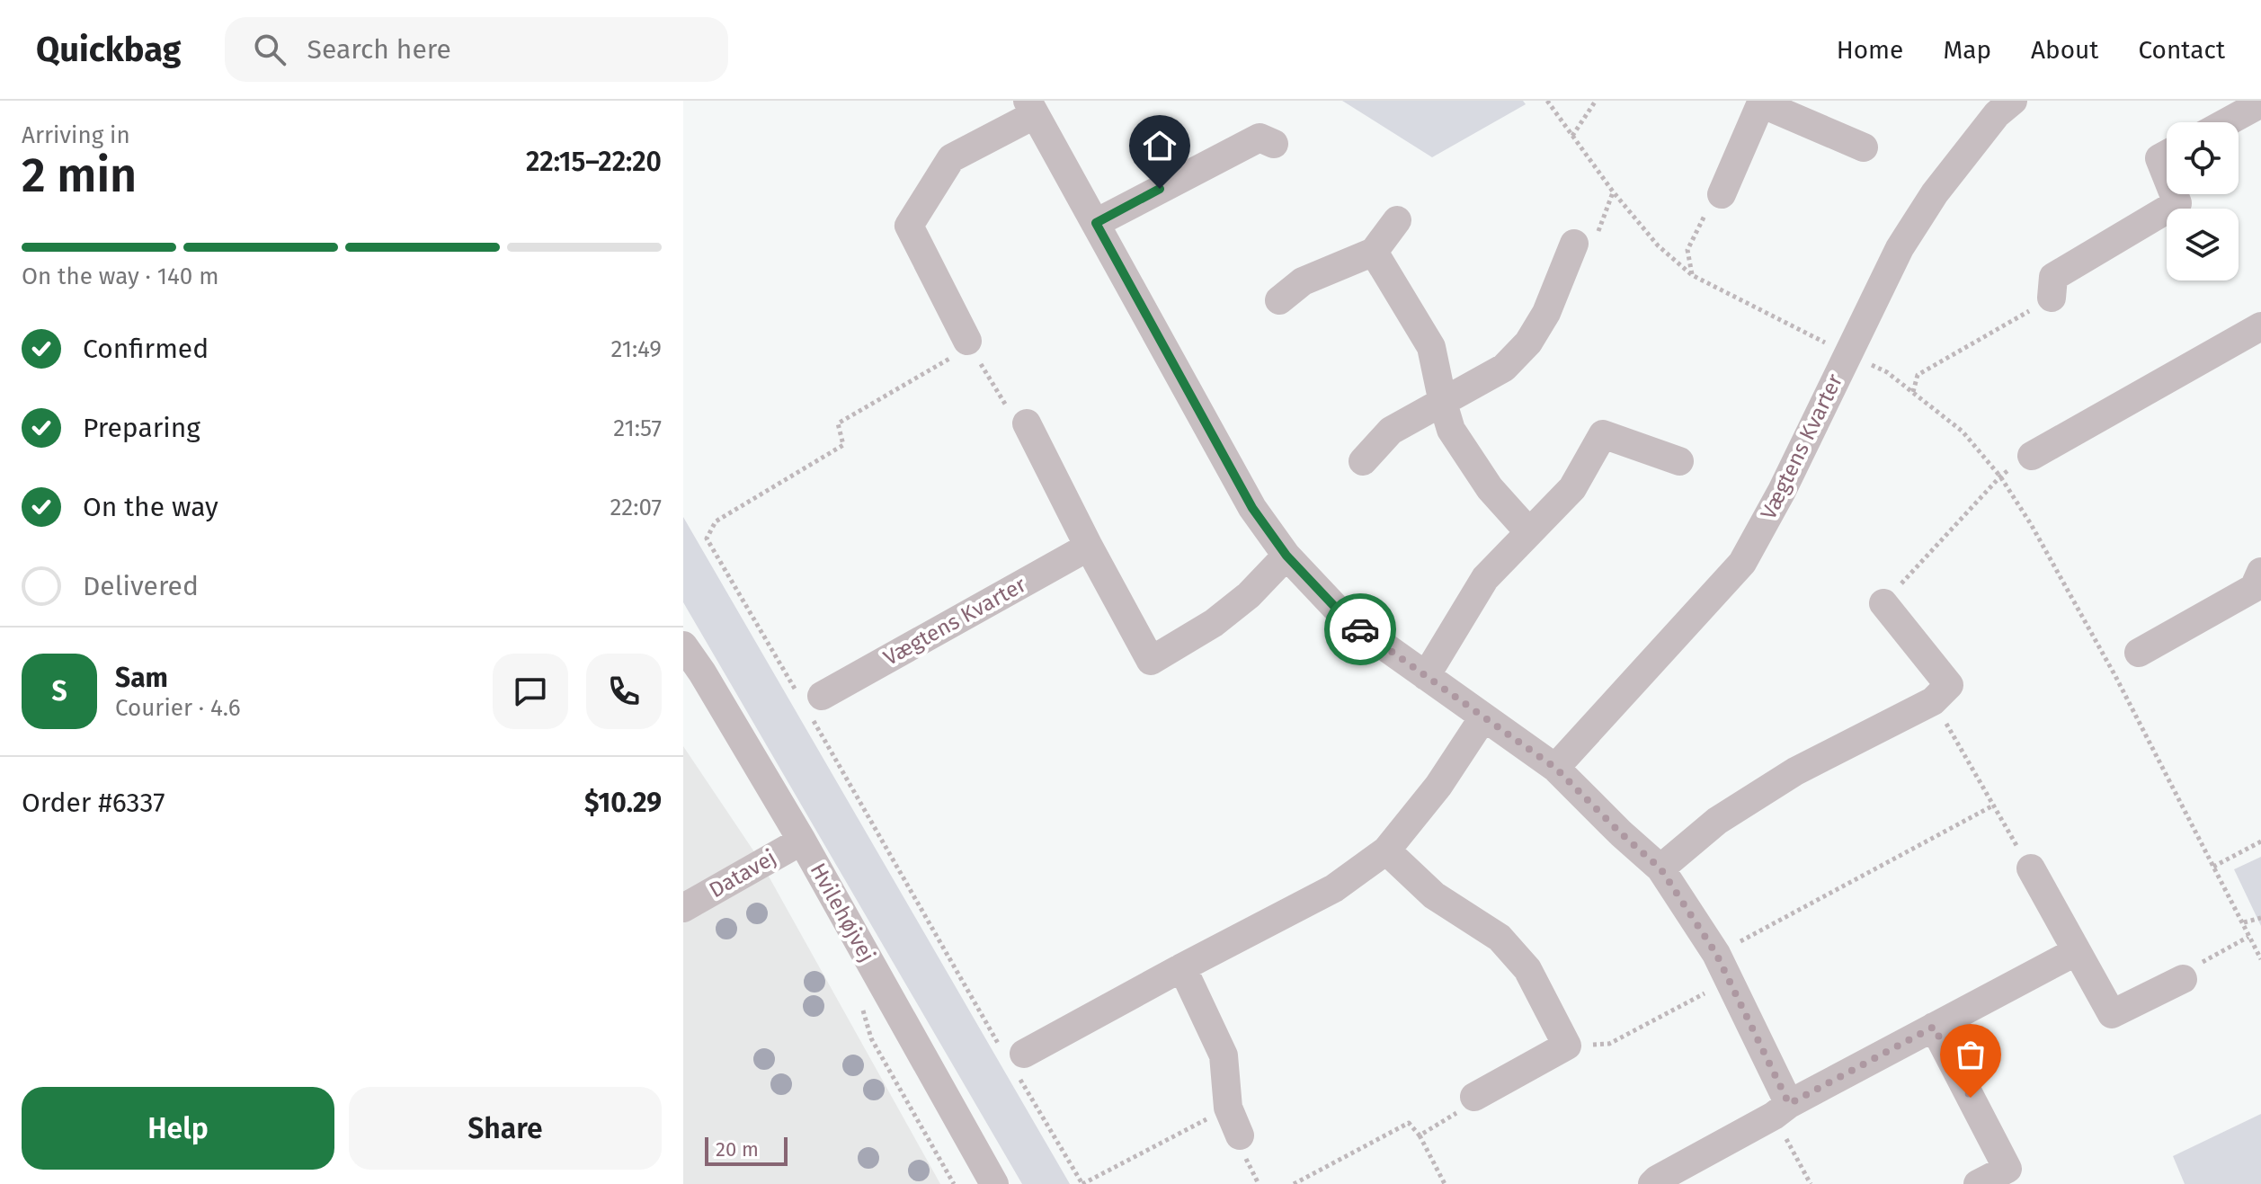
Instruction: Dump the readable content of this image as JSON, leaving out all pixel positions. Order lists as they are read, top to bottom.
{
  "streets": {
    "street": ["Vægtens Kvarter", "Datavej", "Hvilehøjvej"]
  },
  "crossings": [
    ["Datavej", "Hvilehøjvej"]
  ],
  "scale_bar": "20 m",
  "page": {
    "header": "Quickbag",
    "search": "Search here",
    "nav": [
      "Home",
      "Map",
      "About",
      "Contact"
    ],
    "heading": ["2 min", "Arriving in", "22:15–22:20"],
    "panel": [
      "Sam",
      "Courier · 4.6",
      "Order #6337",
      "$10.29"
    ],
    "bar": "On the way · 140 m",
    "list": [
      ["Confirmed", "21:49"],
      ["Preparing", "21:57"],
      ["On the way", "22:07"],
      "Delivered"
    ],
    "round": "S",
    "buttons": ["Help", "Share"],
    "scale": "20 m"
  }
}
